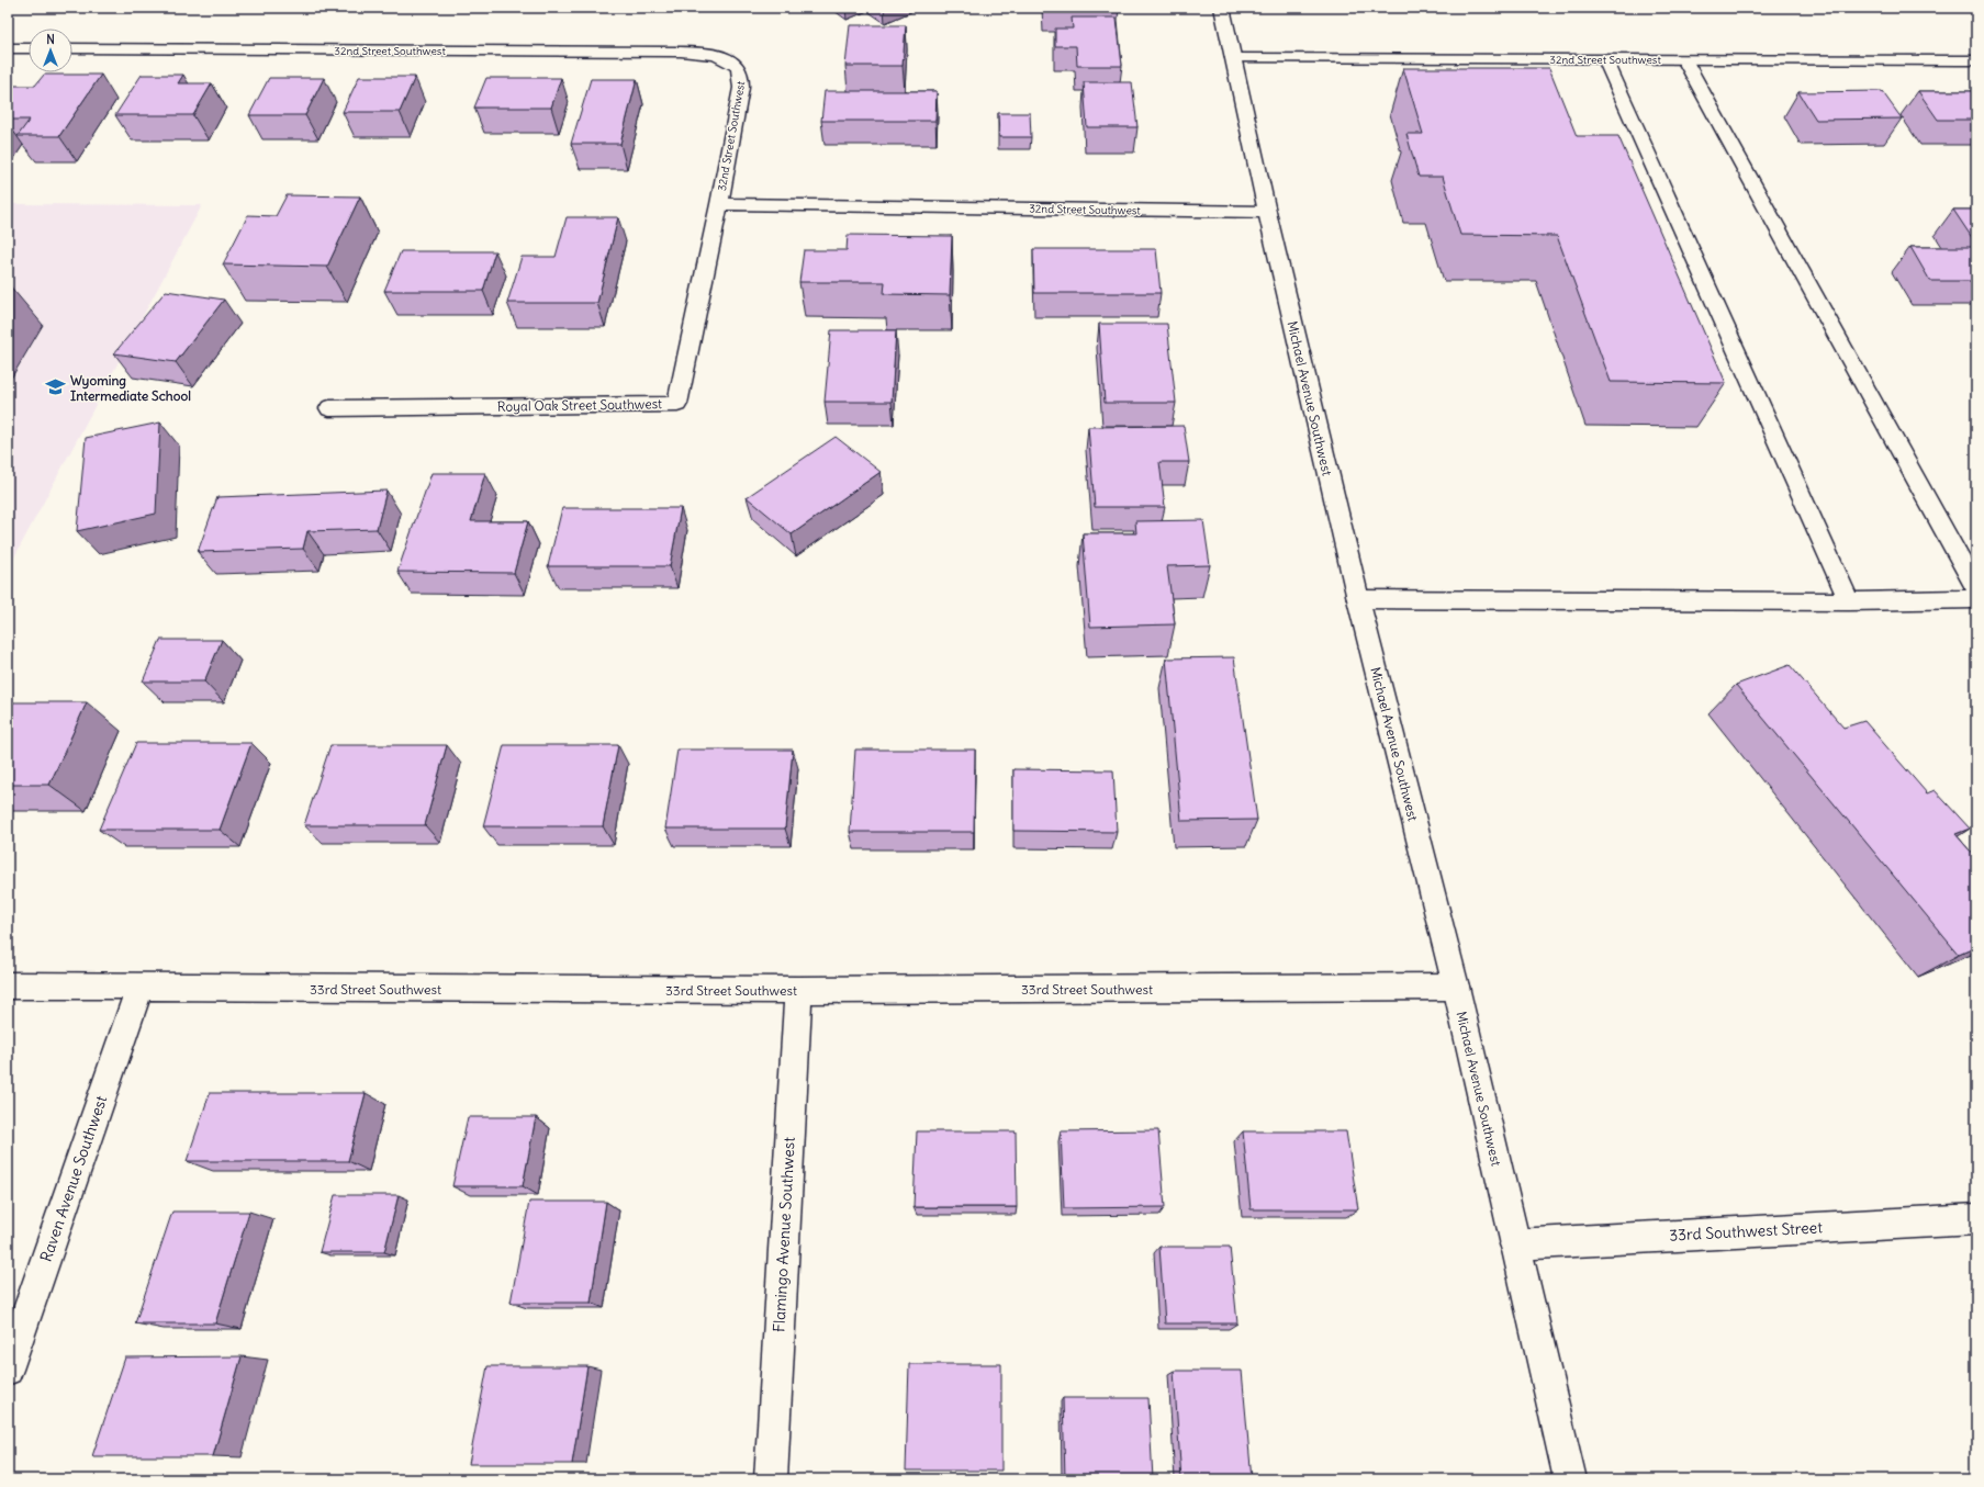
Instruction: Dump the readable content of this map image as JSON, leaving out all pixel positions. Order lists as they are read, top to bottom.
{
  "streets": {
    "street": [
      "32nd Street Southwest",
      "Michael Avenue Southwest",
      "Royal Oak Street Southwest",
      "33rd Street Southwest",
      "Raven Avenue Southwest",
      "33rd Southwest Street",
      "Flamingo Avenue Southwest"
    ]
  },
  "crossings": [
    ["32nd Street Southwest", "Michael Avenue Southwest"],
    ["32nd Street Southwest", "Royal Oak Street Southwest"],
    ["Michael Avenue Southwest", "33rd Street Southwest"],
    ["Michael Avenue Southwest", "33rd Southwest Street"],
    ["33rd Street Southwest", "Raven Avenue Southwest"],
    ["33rd Street Southwest", "Flamingo Avenue Southwest"]
  ],
  "places": {
    "school or university": ["Wyoming Intermediate School"]
  },
  "north": "top"
}
